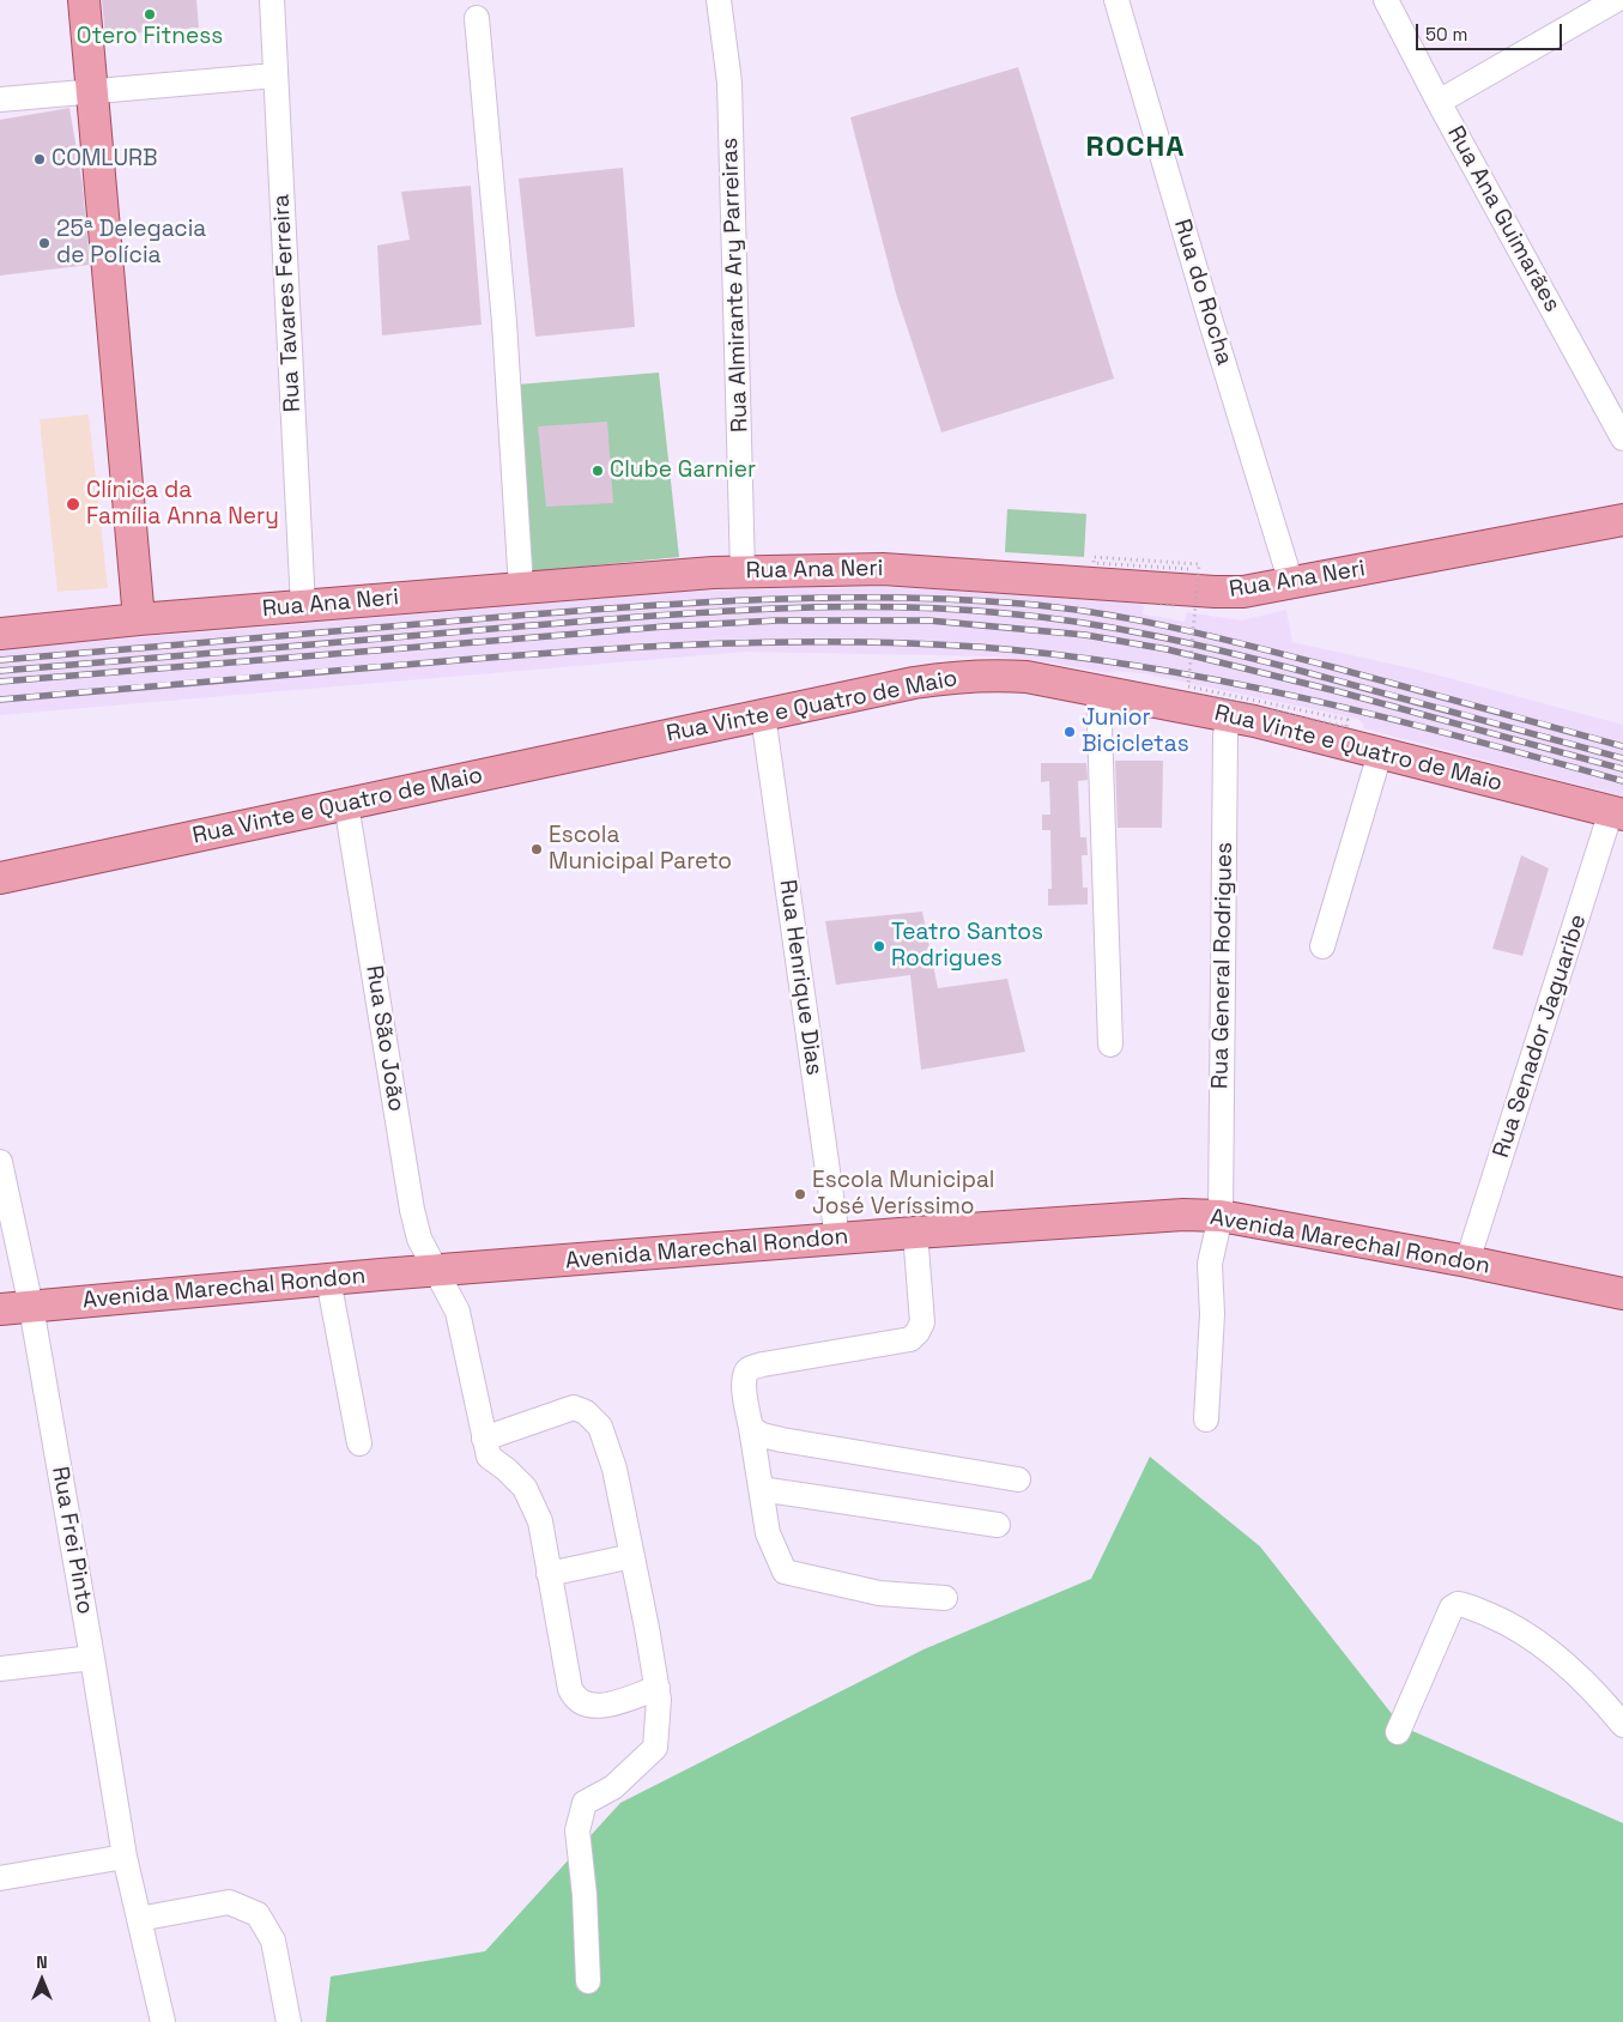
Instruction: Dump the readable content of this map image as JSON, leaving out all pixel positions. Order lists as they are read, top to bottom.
{
  "streets": {
    "main road": ["Rua Ana Neri", "Rua Vinte e Quatro de Maio", "Avenida Marechal Rondon"],
    "street": [
      "Rua Ana Guimarães",
      "Rua Almirante Ary Parreiras",
      "Rua do Rocha",
      "Rua Tavares Ferreira",
      "Rua General Rodrigues",
      "Rua Henrique Dias",
      "Rua Senador Jaguaribe",
      "Rua São João",
      "Rua Frei Pinto"
    ]
  },
  "crossings": [
    ["Rua Almirante Ary Parreiras", "Rua Ana Neri"],
    ["Rua do Rocha", "Rua Ana Neri"],
    ["Rua Tavares Ferreira", "Rua Ana Neri"],
    ["Rua Vinte e Quatro de Maio", "Rua General Rodrigues"],
    ["Rua Vinte e Quatro de Maio", "Rua Henrique Dias"],
    ["Rua Vinte e Quatro de Maio", "Rua Senador Jaguaribe"],
    ["Rua Vinte e Quatro de Maio", "Rua São João"],
    ["Rua General Rodrigues", "Avenida Marechal Rondon"],
    ["Rua Henrique Dias", "Avenida Marechal Rondon"],
    ["Rua Senador Jaguaribe", "Avenida Marechal Rondon"],
    ["Rua São João", "Avenida Marechal Rondon"],
    ["Avenida Marechal Rondon", "Rua Frei Pinto"]
  ],
  "districts": ["ROCHA"],
  "places": [
    "Otero Fitness",
    "COMLURB",
    "25ª Delegacia de Polícia",
    "Clube Garnier",
    "Clínica da Família Anna Nery",
    "Junior Bicicletas",
    "Escola Municipal Pareto",
    "Teatro Santos Rodrigues",
    "Escola Municipal José Veríssimo"
  ],
  "scale_bar": "50 m",
  "north": "top"
}
